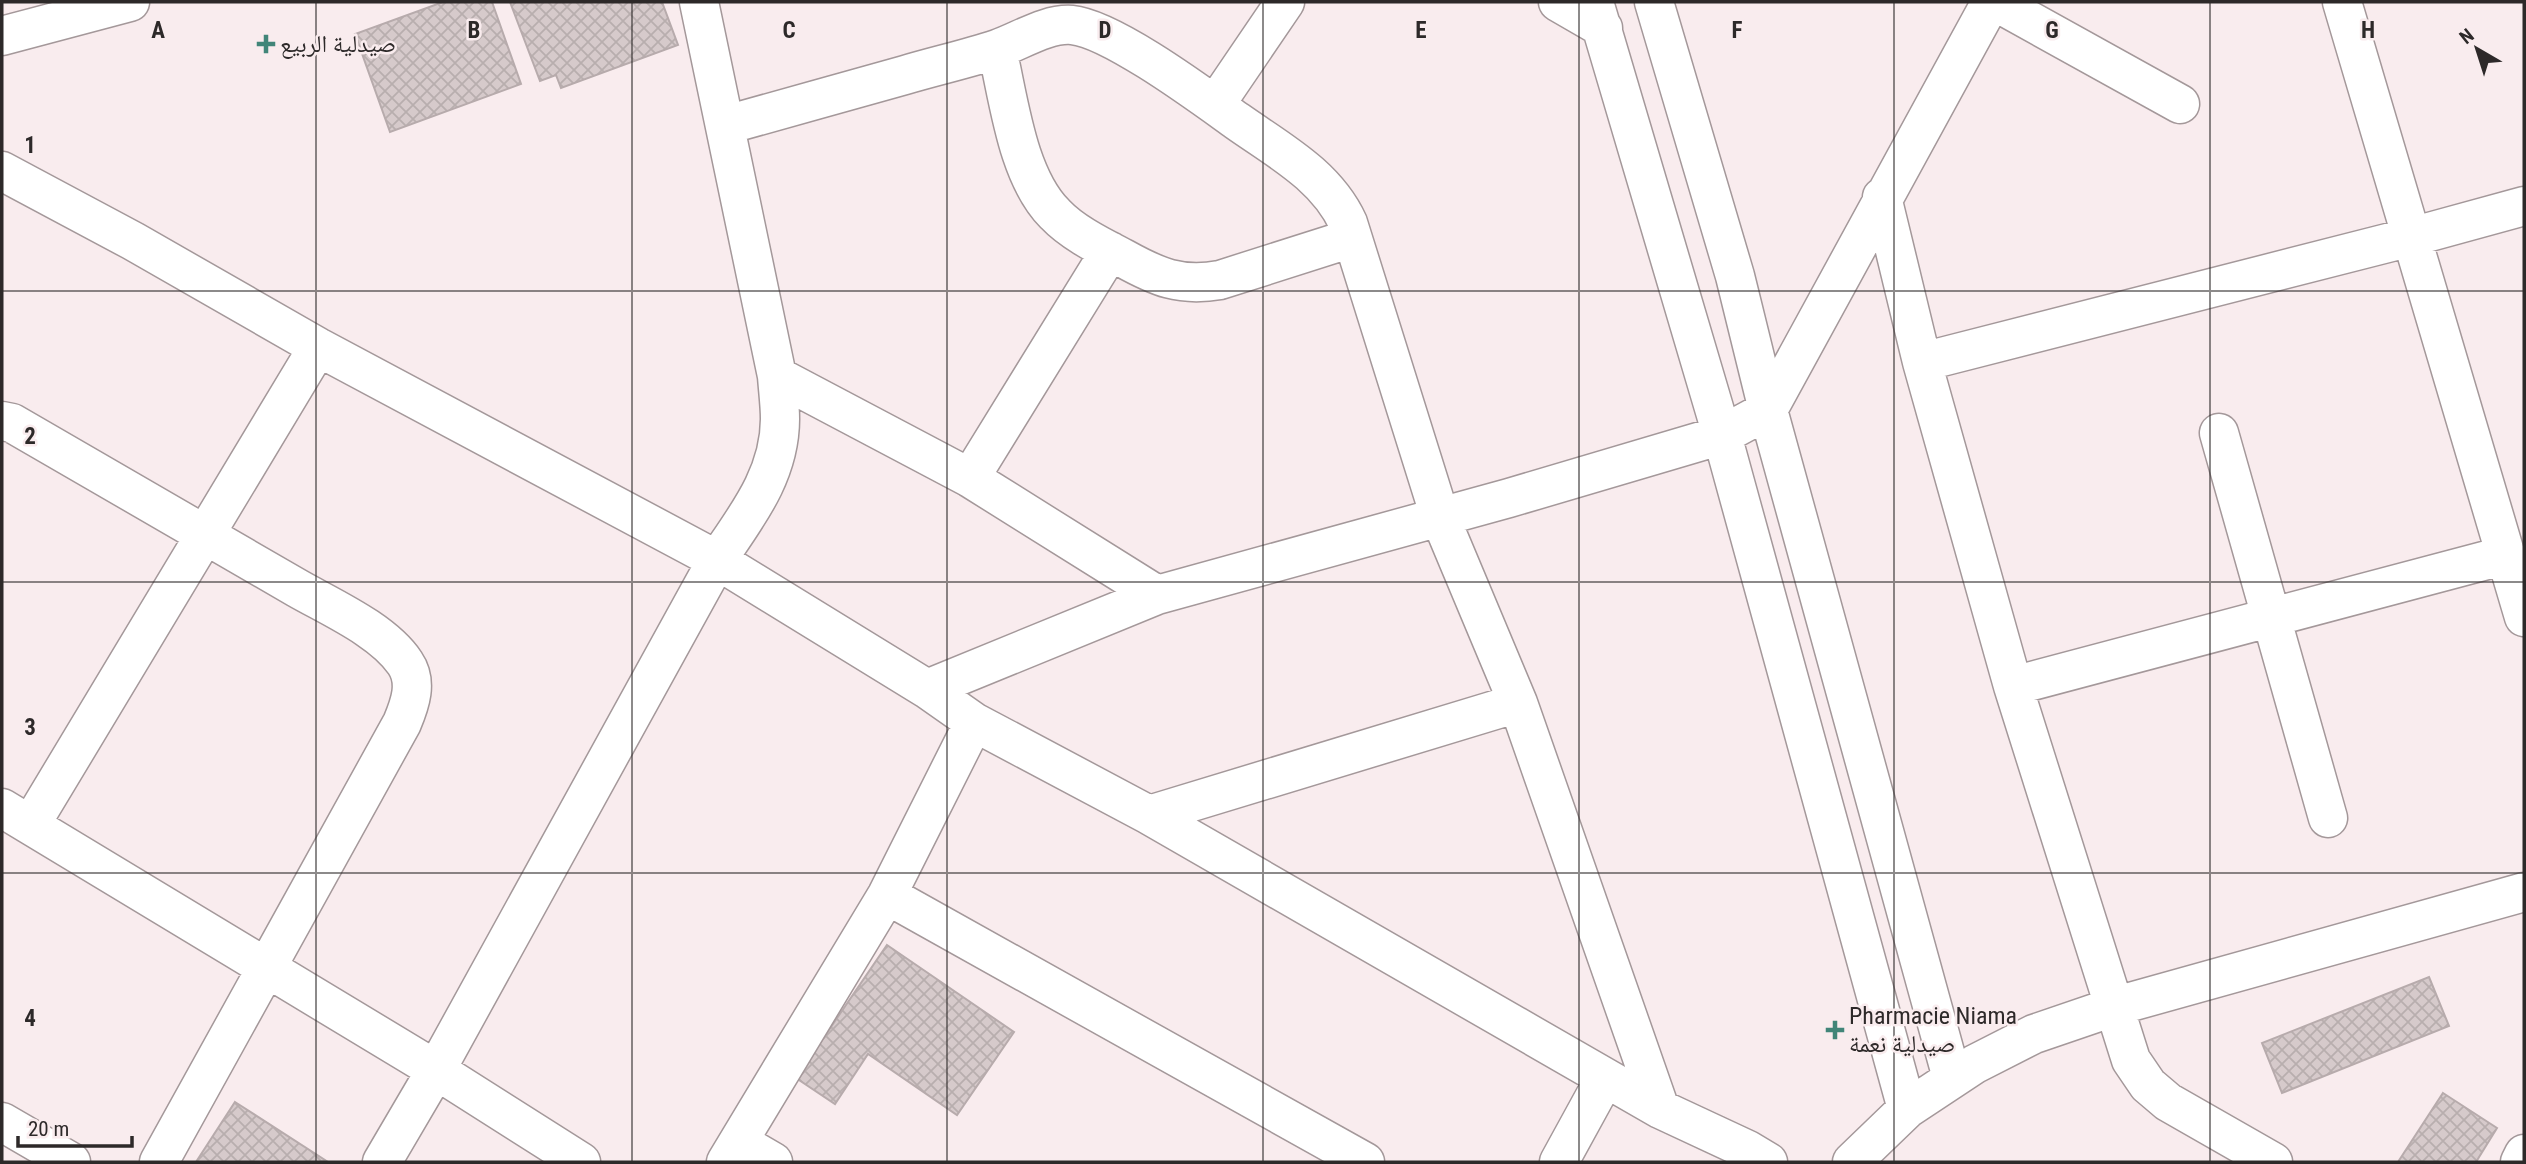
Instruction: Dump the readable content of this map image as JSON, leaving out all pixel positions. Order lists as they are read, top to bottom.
{
  "places": {
    "health": ["صيدلية الربيع", "Pharmacie Niama صيدلية نعمة"]
  },
  "scale_bar": "20 m",
  "north": "top left",
  "grid": {
    "columns": [
      "A",
      "B",
      "C",
      "D",
      "E",
      "F",
      "G",
      "H"
    ],
    "rows": [
      "1",
      "2",
      "3",
      "4"
    ]
  }
}
